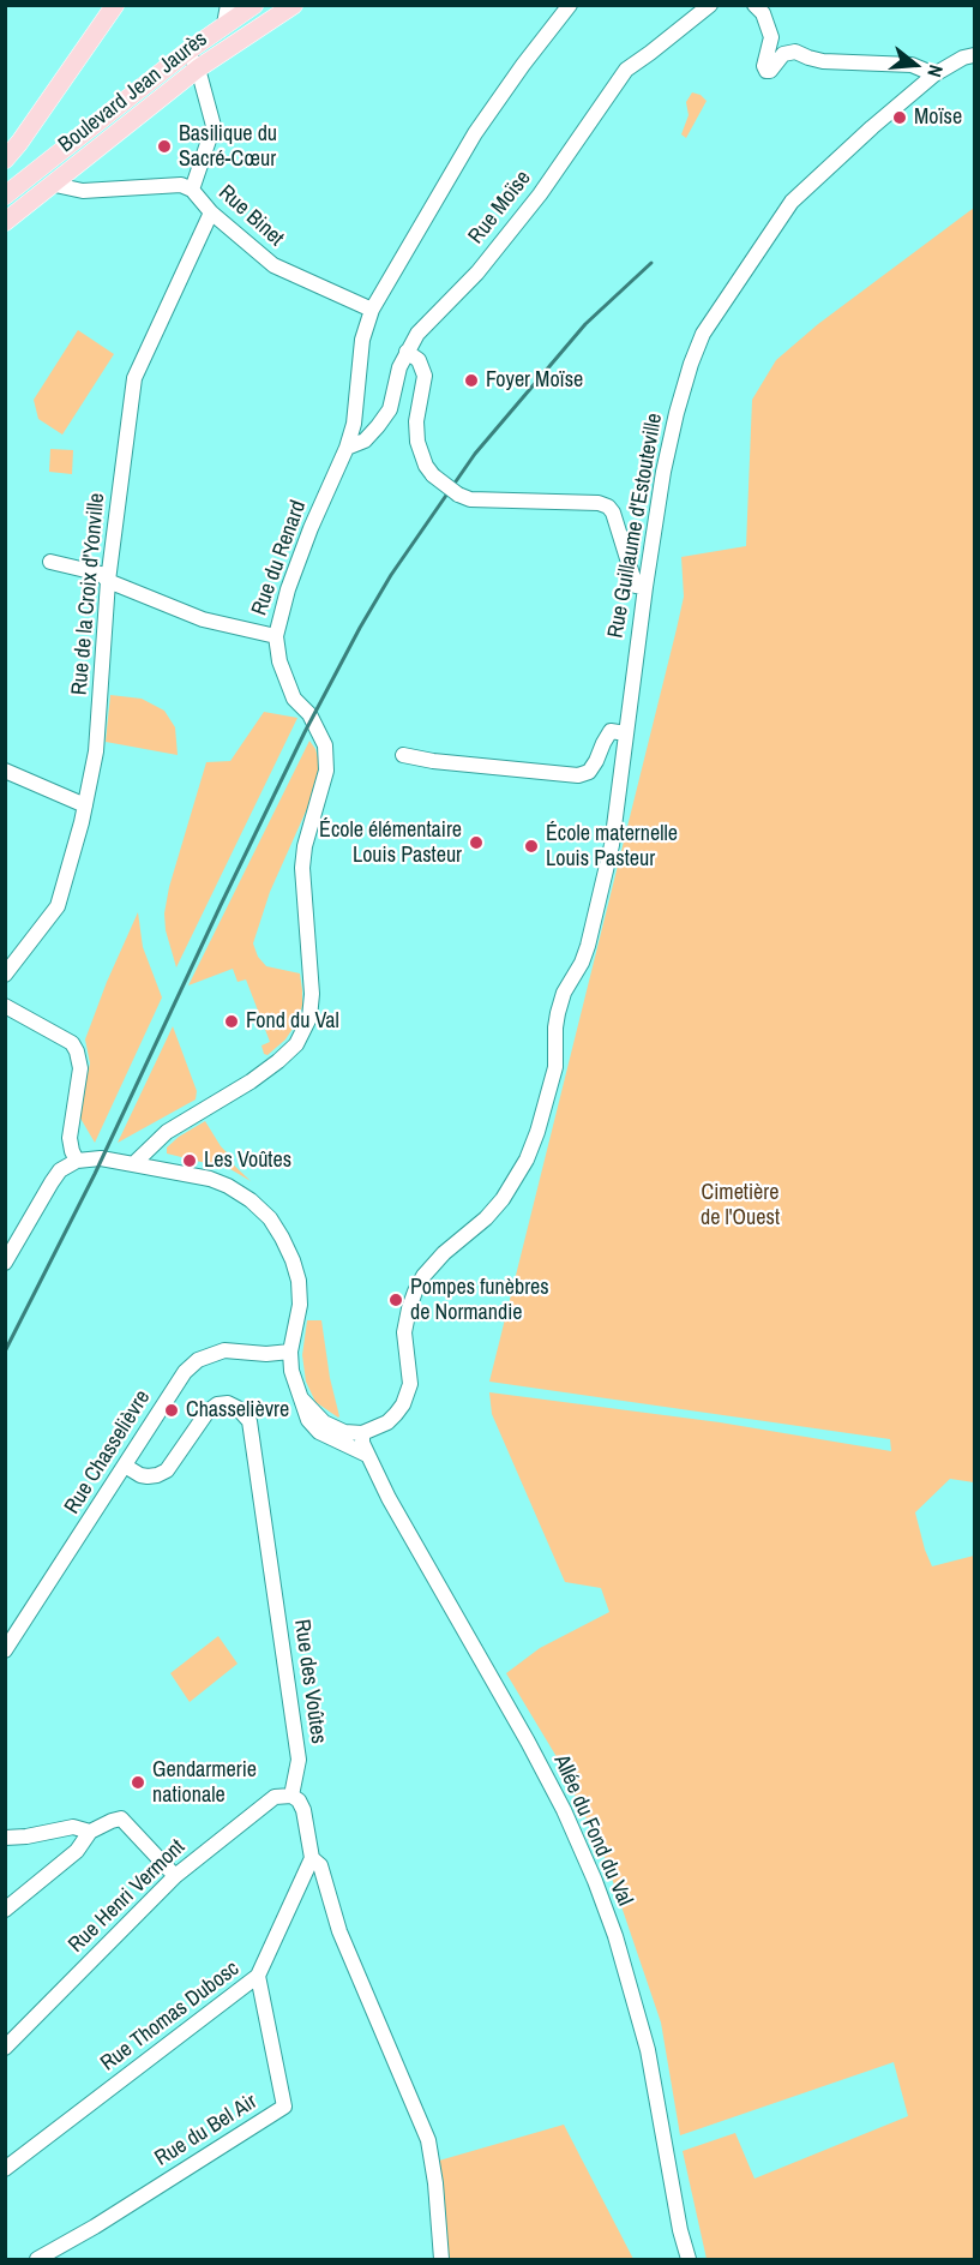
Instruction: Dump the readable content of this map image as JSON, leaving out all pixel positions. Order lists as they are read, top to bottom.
{
  "streets": {
    "main road": ["Boulevard Jean Jaurès"],
    "street": [
      "Rue Moïse",
      "Rue Binet",
      "Rue Guillaume d'Estouteville",
      "Rue du Renard",
      "Rue de la Croix d'Yonville",
      "Rue Chasselièvre",
      "Rue des Voûtes",
      "Allée du Fond du Val",
      "Rue Henri Vermont",
      "Rue Thomas Dubosc",
      "Rue du Bel Air"
    ]
  },
  "crossings": [
    ["Boulevard Jean Jaurès", "Rue Binet"],
    ["Rue Moïse", "Rue du Renard"],
    ["Rue Binet", "Rue du Renard"],
    ["Rue Binet", "Rue de la Croix d'Yonville"],
    ["Rue Guillaume d'Estouteville", "Allée du Fond du Val"],
    ["Rue Chasselièvre", "Rue des Voûtes"],
    ["Rue des Voûtes", "Rue Henri Vermont"],
    ["Rue Thomas Dubosc", "Rue du Bel Air"]
  ],
  "parks": ["Cimetière de l'Ouest"],
  "places": [
    "Moïse",
    "Basilique du Sacré-Cœur",
    "Foyer Moïse",
    "École élémentaire Louis Pasteur",
    "École maternelle Louis Pasteur",
    "Fond du Val",
    "Les Voûtes",
    "Pompes funèbres de Normandie",
    "Chasselièvre",
    "Gendarmerie nationale"
  ],
  "north": "right"
}
